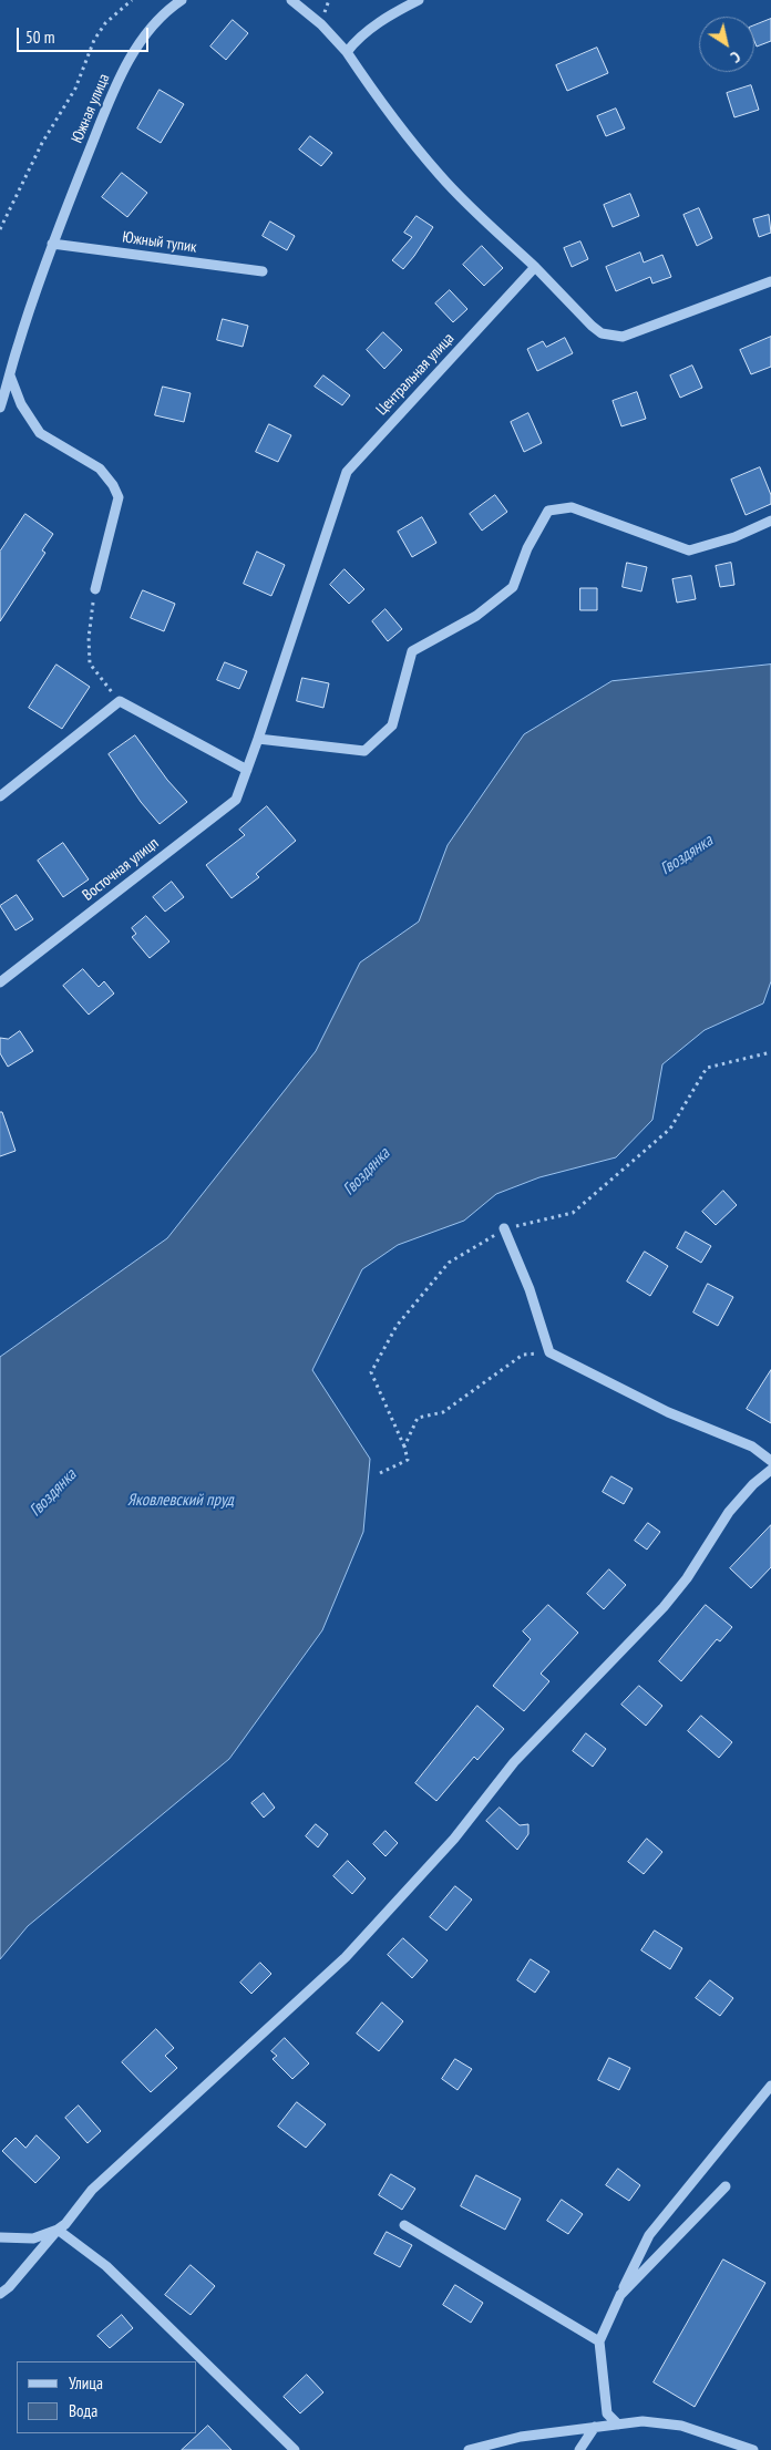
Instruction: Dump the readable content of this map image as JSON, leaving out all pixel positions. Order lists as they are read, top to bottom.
{
  "streets": {
    "street": [
      "Южная улица",
      "Южный тупик",
      "Центральная улица",
      "Восточная улицп"
    ]
  },
  "crossings": [
    ["Южная улица", "Южный тупик"],
    ["Центральная улица", "Восточная улицп"]
  ],
  "water": ["Гвоздянка", "Яковлевский пруд"],
  "legend": ["Улица", "Вода"],
  "scale_bar": "50 m",
  "north": "bottom right"
}
